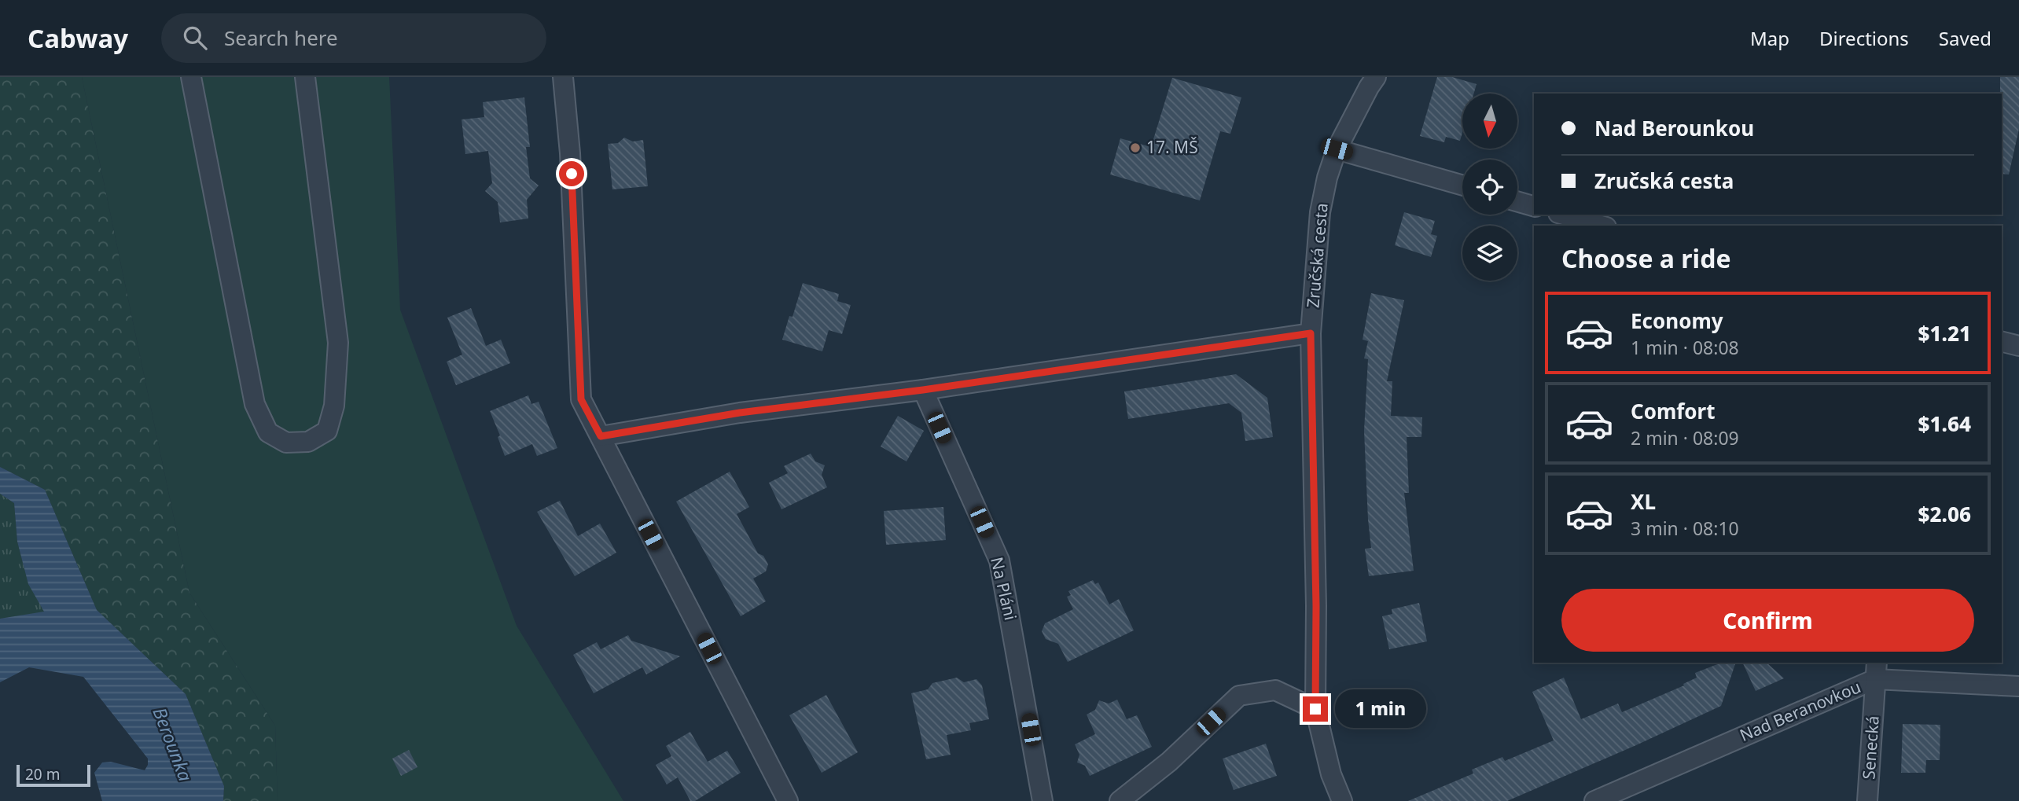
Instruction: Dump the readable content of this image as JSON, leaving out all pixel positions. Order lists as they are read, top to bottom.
{
  "streets": {
    "street": [
      "Zručská cesta",
      "Na Pláni",
      "Nad Beranovkou",
      "Senecká"
    ]
  },
  "crossings": [
    ["Nad Beranovkou", "Senecká"]
  ],
  "water": ["Berounka"],
  "places": ["17. MŠ"],
  "scale_bar": "20 m",
  "north": "bottom",
  "page": {
    "header": "Cabway",
    "search": "Search here",
    "nav": ["Map", "Directions", "Saved"],
    "banner": ["Nad Berounkou", "Zručská cesta"],
    "heading": "Choose a ride",
    "list": [
      {
        "name": "Economy",
        "note": "1 min · 08:08",
        "value": "$1.21"
      },
      {
        "name": "Comfort",
        "note": "2 min · 08:09",
        "value": "$1.64"
      },
      {
        "name": "XL",
        "note": "3 min · 08:10",
        "value": "$2.06"
      }
    ],
    "buttons": "Confirm",
    "bubble": "1 min",
    "scale": "20 m"
  }
}
